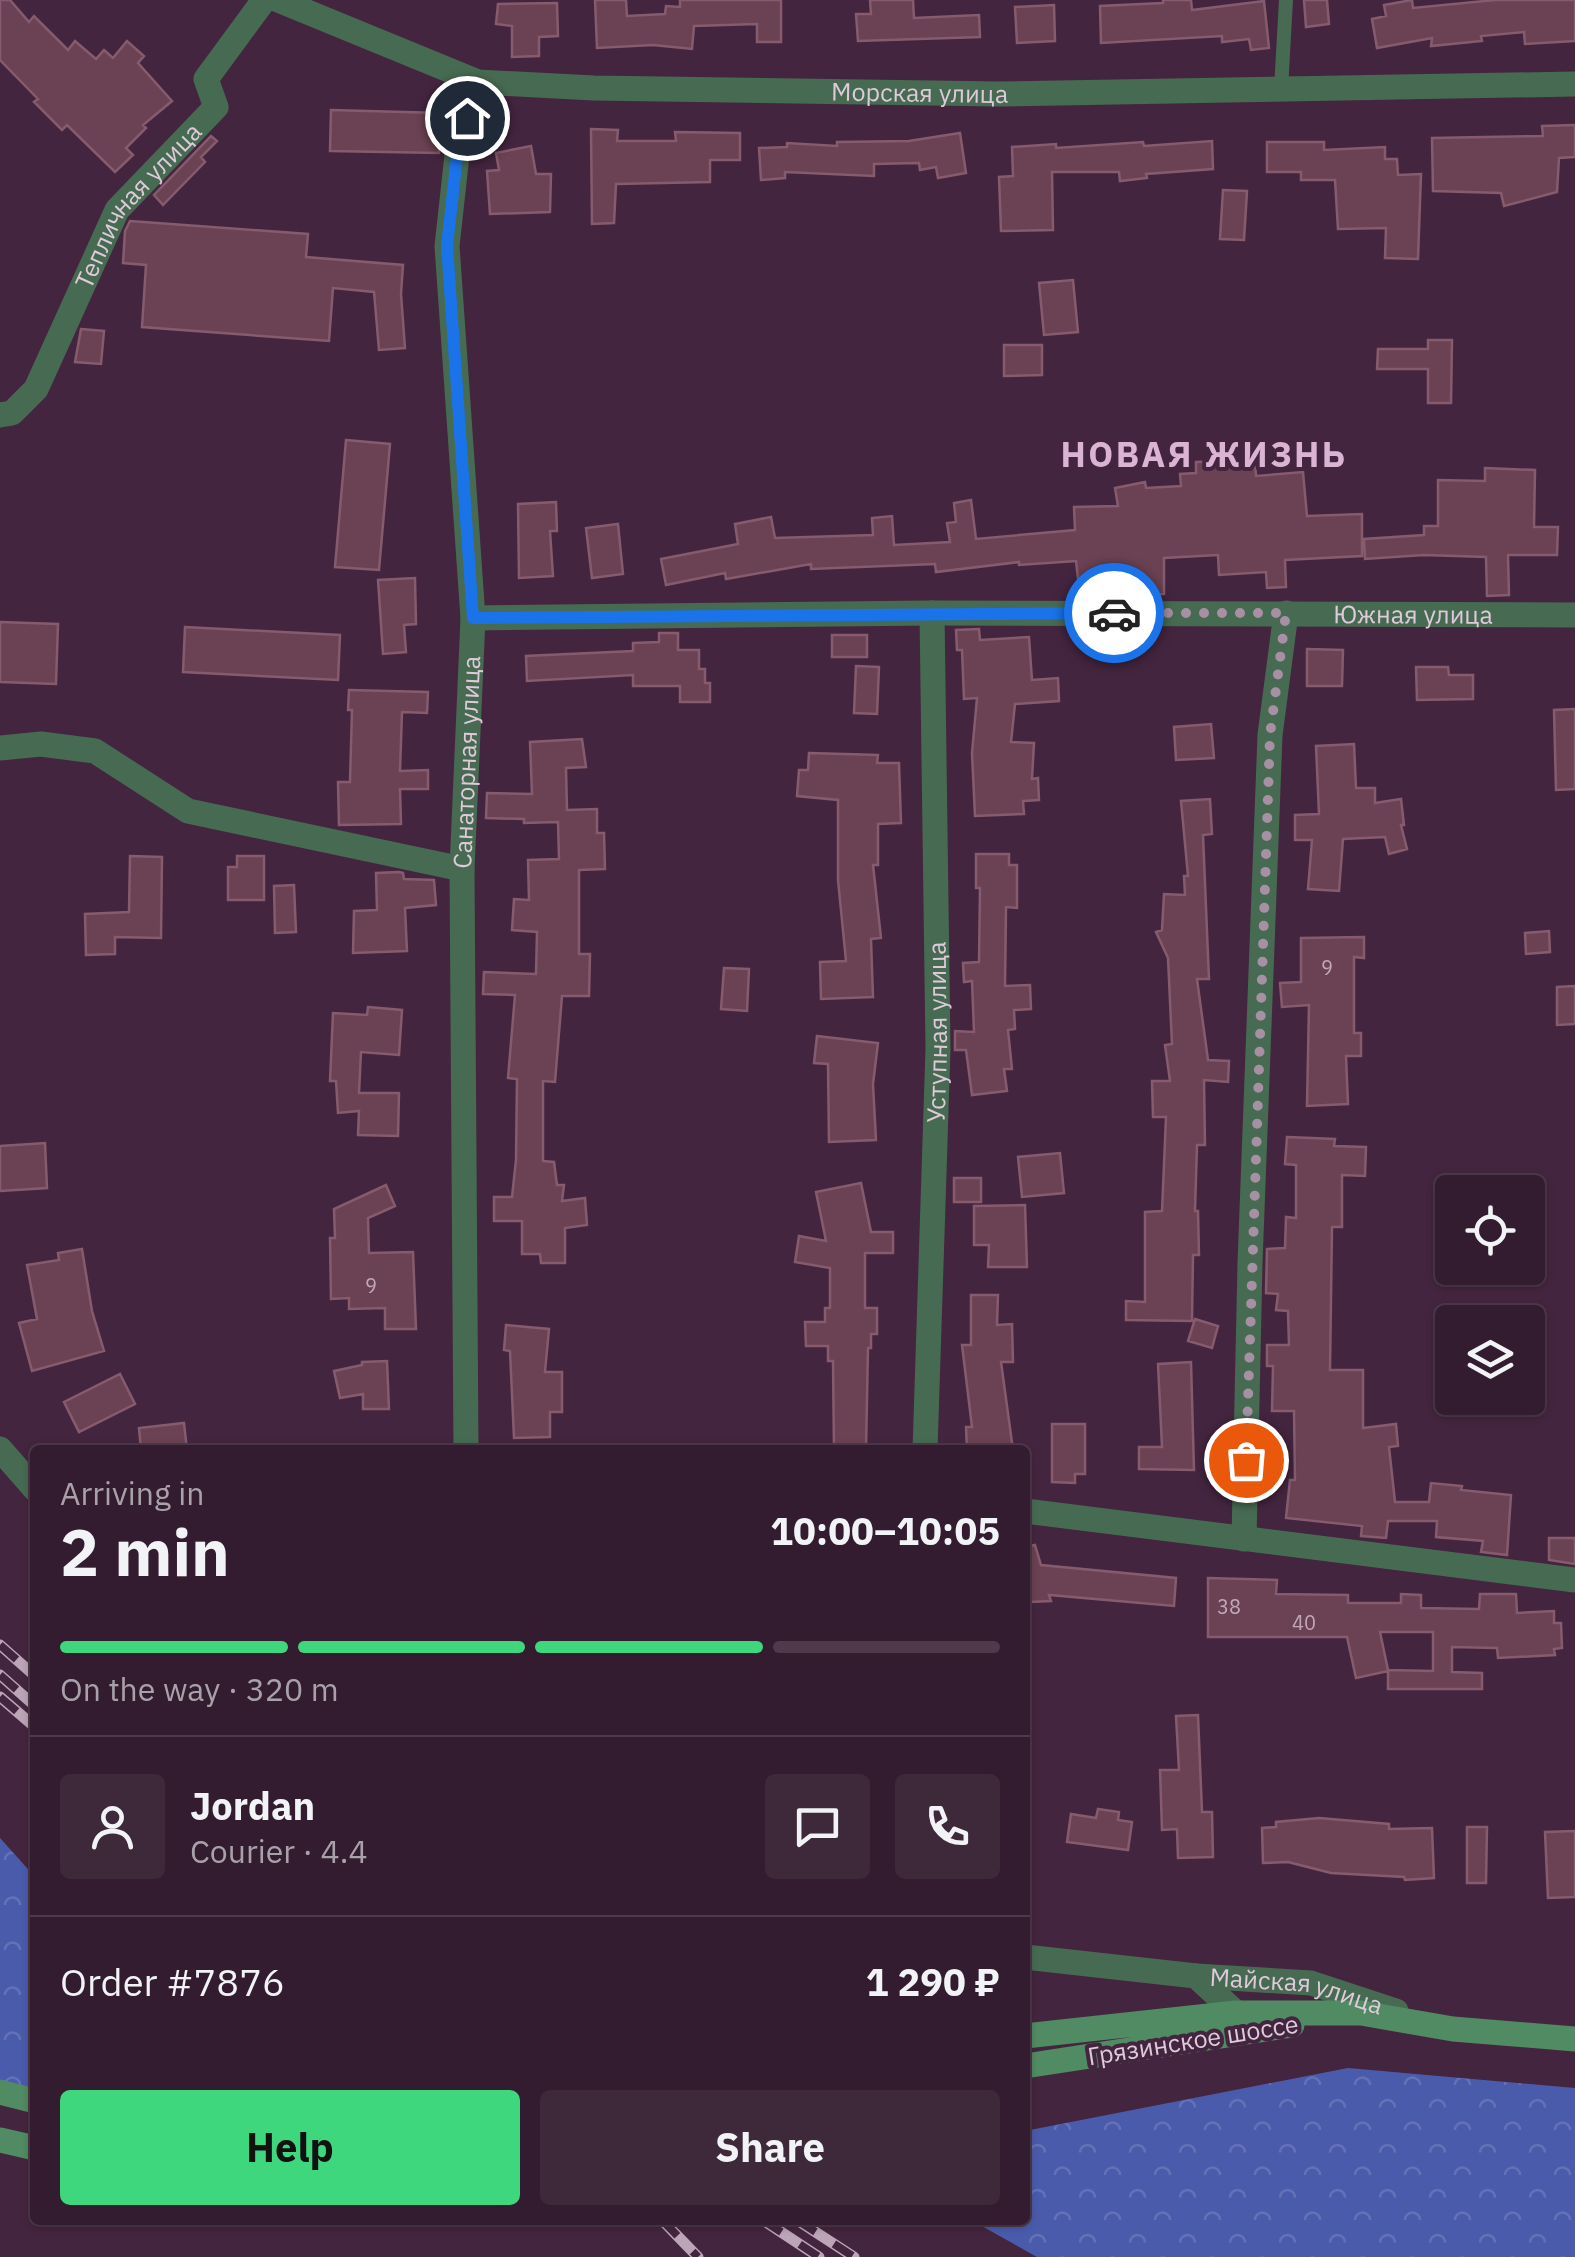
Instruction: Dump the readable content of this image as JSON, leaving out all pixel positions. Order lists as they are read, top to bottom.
{
  "streets": {
    "main road": ["Грязинское шоссе"],
    "street": [
      "Морская улица",
      "Тепличная улица",
      "Южная улица",
      "Санаторная улица",
      "Уступная улица",
      "Майская улица"
    ]
  },
  "crossings": [
    ["Морская улица", "Санаторная улица"],
    ["Южная улица", "Санаторная улица"],
    ["Южная улица", "Уступная улица"],
    ["Майская улица", "Грязинское шоссе"]
  ],
  "districts": ["НОВАЯ ЖИЗНЬ"],
  "house_numbers": [
    "9",
    "9",
    "38",
    "40"
  ],
  "page": {
    "heading": ["2 min", "Arriving in", "10:00–10:05"],
    "panel": [
      "Jordan",
      "Courier · 4.4",
      "Order #7876",
      "1 290 ₽"
    ],
    "bar": "On the way · 320 m",
    "buttons": ["Help", "Share"]
  }
}
